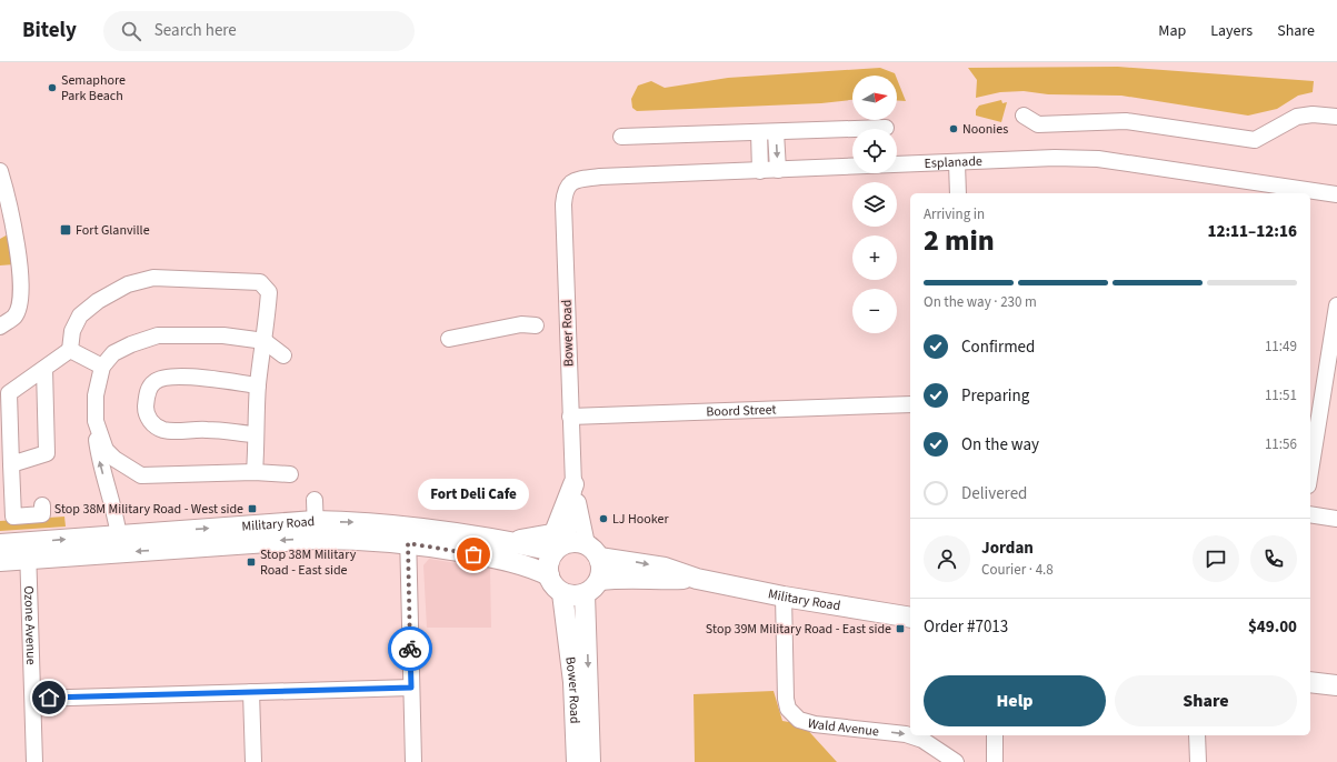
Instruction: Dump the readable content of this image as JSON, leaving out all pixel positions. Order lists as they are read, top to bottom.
{
  "streets": {
    "main road": ["Bower Road", "Military Road"],
    "street": [
      "Esplanade",
      "Boord Street",
      "Ozone Avenue",
      "Wald Avenue"
    ]
  },
  "crossings": [
    ["Esplanade", "Bower Road"],
    ["Bower Road", "Boord Street"],
    ["Bower Road", "Military Road"],
    ["Military Road", "Ozone Avenue"],
    ["Military Road", "Wald Avenue"]
  ],
  "one_way": ["Wald Avenue"],
  "places": {
    "other": [
      "Semaphore Park Beach",
      "Noonies",
      "LJ Hooker",
      "Fort Deli Cafe"
    ],
    "transit": [
      "Fort Glanville",
      "Stop 38M Military Road - West side",
      "Stop 38M Military Road - East side",
      "Stop 39M Military Road - East side"
    ]
  },
  "north": "right",
  "page": {
    "header": "Bitely",
    "search": "Search here",
    "nav": ["Map", "Layers", "Share"],
    "map_buttons": ["+", "−"],
    "heading": ["2 min", "Arriving in", "12:11–12:16"],
    "panel": [
      "Jordan",
      "Courier · 4.8",
      "Order #7013",
      "$49.00"
    ],
    "bar": "On the way · 230 m",
    "list": [
      ["Confirmed", "11:49"],
      ["Preparing", "11:51"],
      ["On the way", "11:56"],
      "Delivered"
    ],
    "bubble": "Fort Deli Cafe",
    "buttons": ["Help", "Share"]
  }
}
